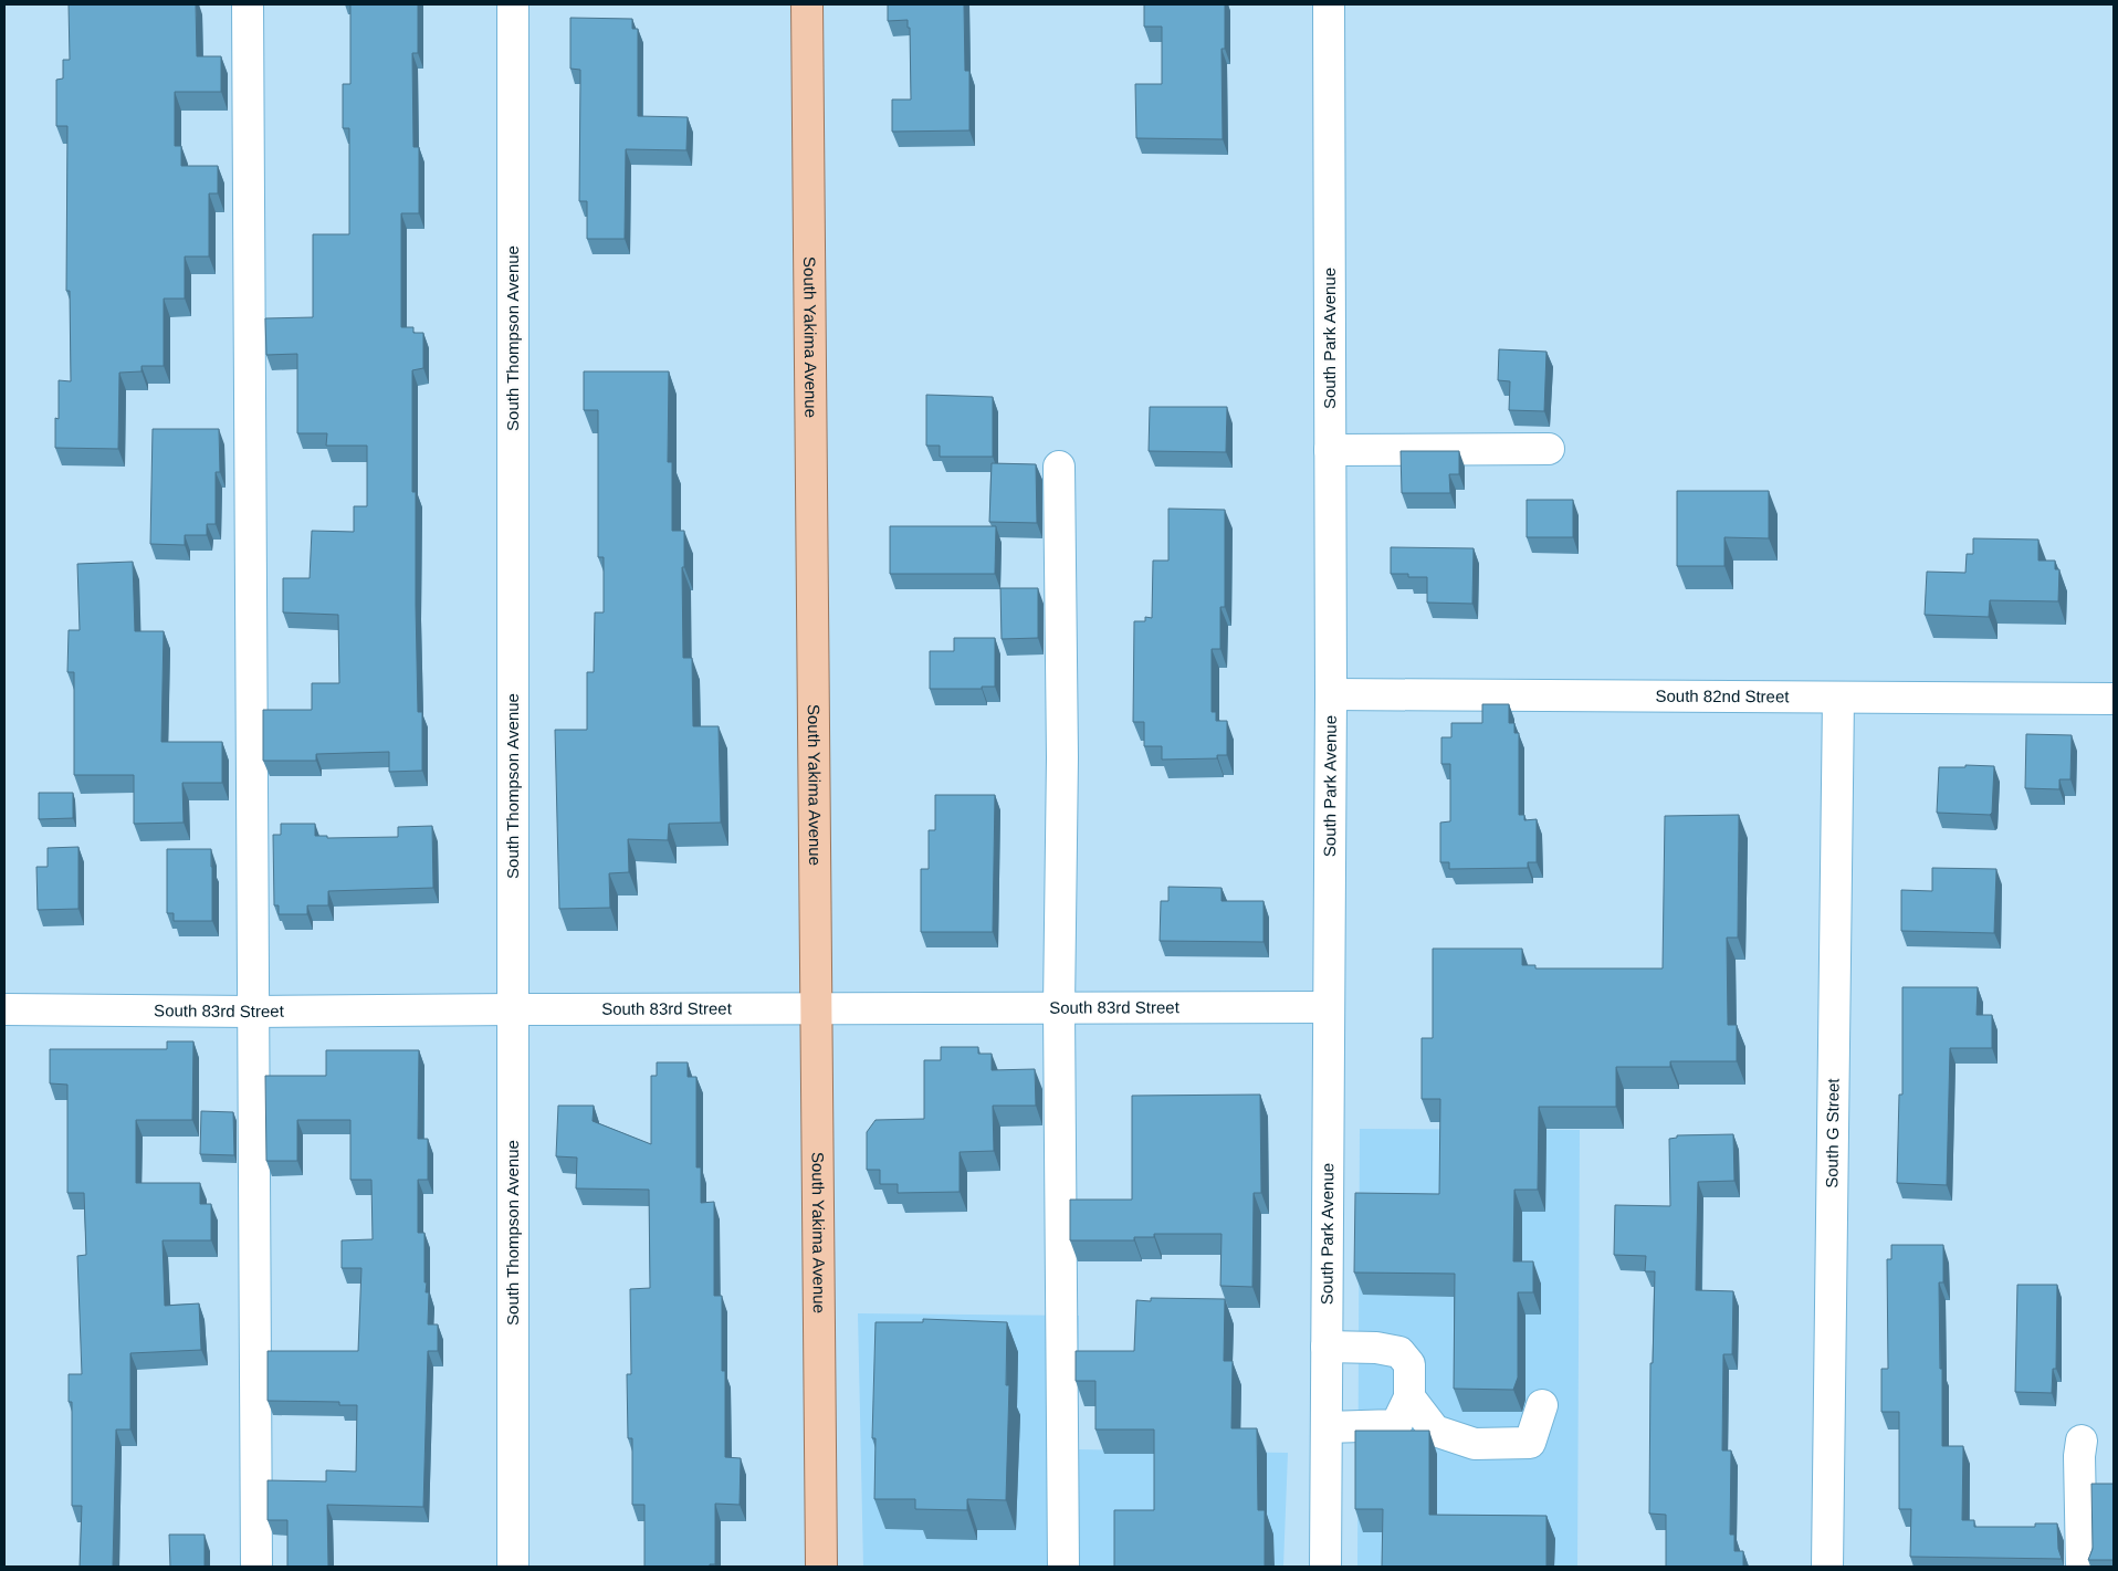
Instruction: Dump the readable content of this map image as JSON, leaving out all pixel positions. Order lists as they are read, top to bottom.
{
  "streets": {
    "main road": ["South Yakima Avenue"],
    "street": [
      "South Thompson Avenue",
      "South Park Avenue",
      "South 82nd Street",
      "South 83rd Street",
      "South G Street"
    ]
  },
  "crossings": [
    ["South Thompson Avenue", "South 83rd Street"],
    ["South Yakima Avenue", "South 83rd Street"],
    ["South Park Avenue", "South 82nd Street"],
    ["South Park Avenue", "South 83rd Street"],
    ["South 82nd Street", "South G Street"]
  ]
}
